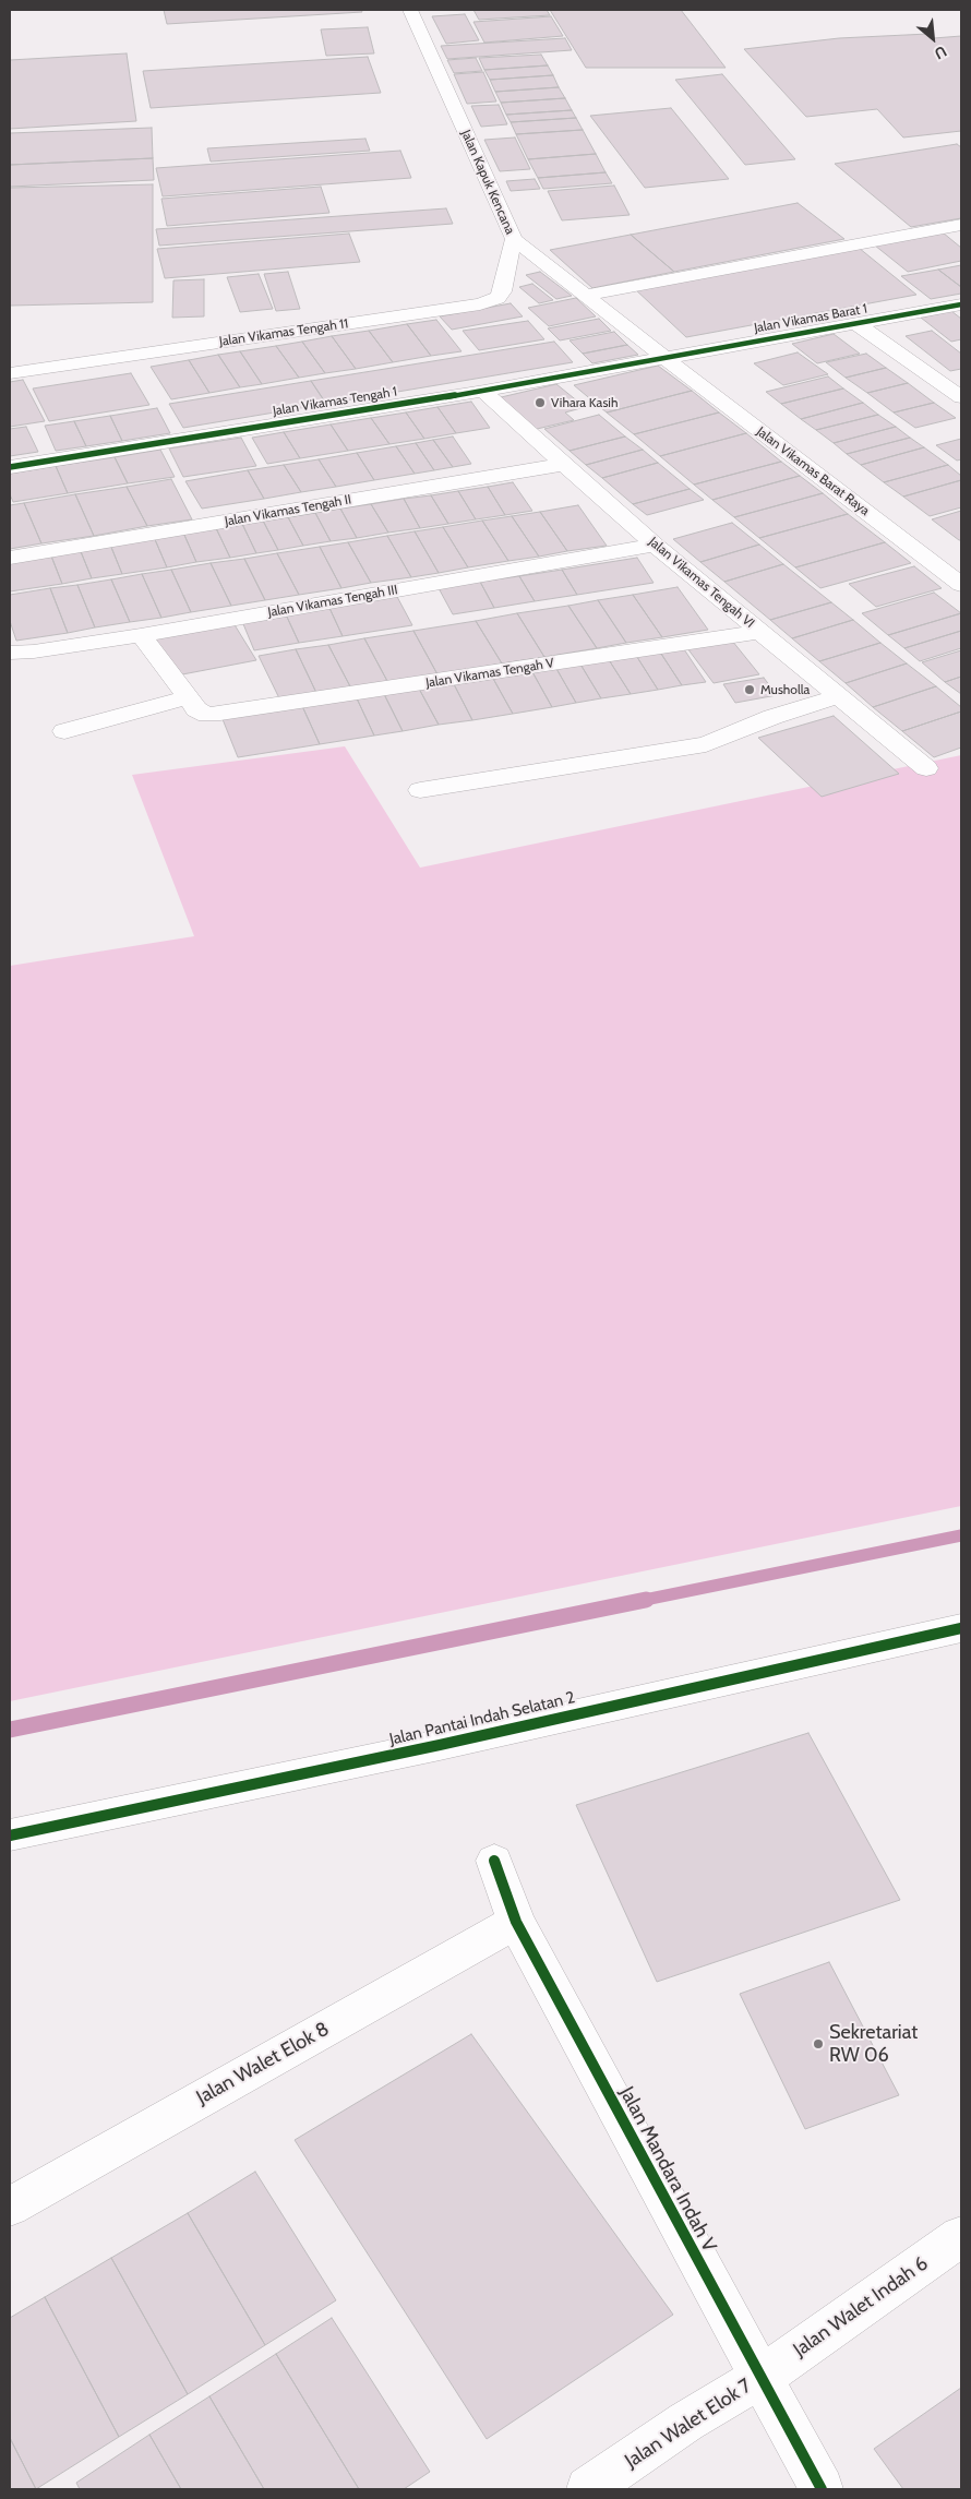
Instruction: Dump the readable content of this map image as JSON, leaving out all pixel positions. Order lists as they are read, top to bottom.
{
  "streets": {
    "street": [
      "Jalan Kapuk Kencana",
      "Jalan Vikamas Barat 1",
      "Jalan Vikamas Tengah 11",
      "Jalan Vikamas Tengah 1",
      "Jalan Vikamas Barat Raya",
      "Jalan Vikamas Tengah II",
      "Jalan Vikamas Tengah VI",
      "Jalan Vikamas Tengah III",
      "Jalan Vikamas Tengah V",
      "Jalan Pantai Indah Selatan 2",
      "Jalan Walet Elok 8",
      "Jalan Mandara Indah V",
      "Jalan Walet Indah 6",
      "Jalan Walet Elok 7"
    ]
  },
  "crossings": [
    ["Jalan Kapuk Kencana", "Jalan Vikamas Barat 1"],
    ["Jalan Kapuk Kencana", "Jalan Vikamas Tengah 11"],
    ["Jalan Kapuk Kencana", "Jalan Vikamas Tengah 1"],
    ["Jalan Kapuk Kencana", "Jalan Vikamas Barat Raya"],
    ["Jalan Vikamas Barat 1", "Jalan Vikamas Tengah 1"],
    ["Jalan Vikamas Barat 1", "Jalan Vikamas Barat Raya"],
    ["Jalan Vikamas Tengah 1", "Jalan Vikamas Barat Raya"],
    ["Jalan Vikamas Tengah 1", "Jalan Vikamas Tengah VI"],
    ["Jalan Vikamas Tengah II", "Jalan Vikamas Tengah VI"],
    ["Jalan Vikamas Tengah VI", "Jalan Vikamas Tengah III"],
    ["Jalan Vikamas Tengah VI", "Jalan Vikamas Tengah V"],
    ["Jalan Walet Elok 8", "Jalan Mandara Indah V"],
    ["Jalan Mandara Indah V", "Jalan Walet Indah 6"],
    ["Jalan Mandara Indah V", "Jalan Walet Elok 7"],
    ["Jalan Walet Indah 6", "Jalan Walet Elok 7"]
  ],
  "places": ["Vihara Kasih", "Musholla", "Sekretariat RW 06"],
  "north": "bottom right"
}
